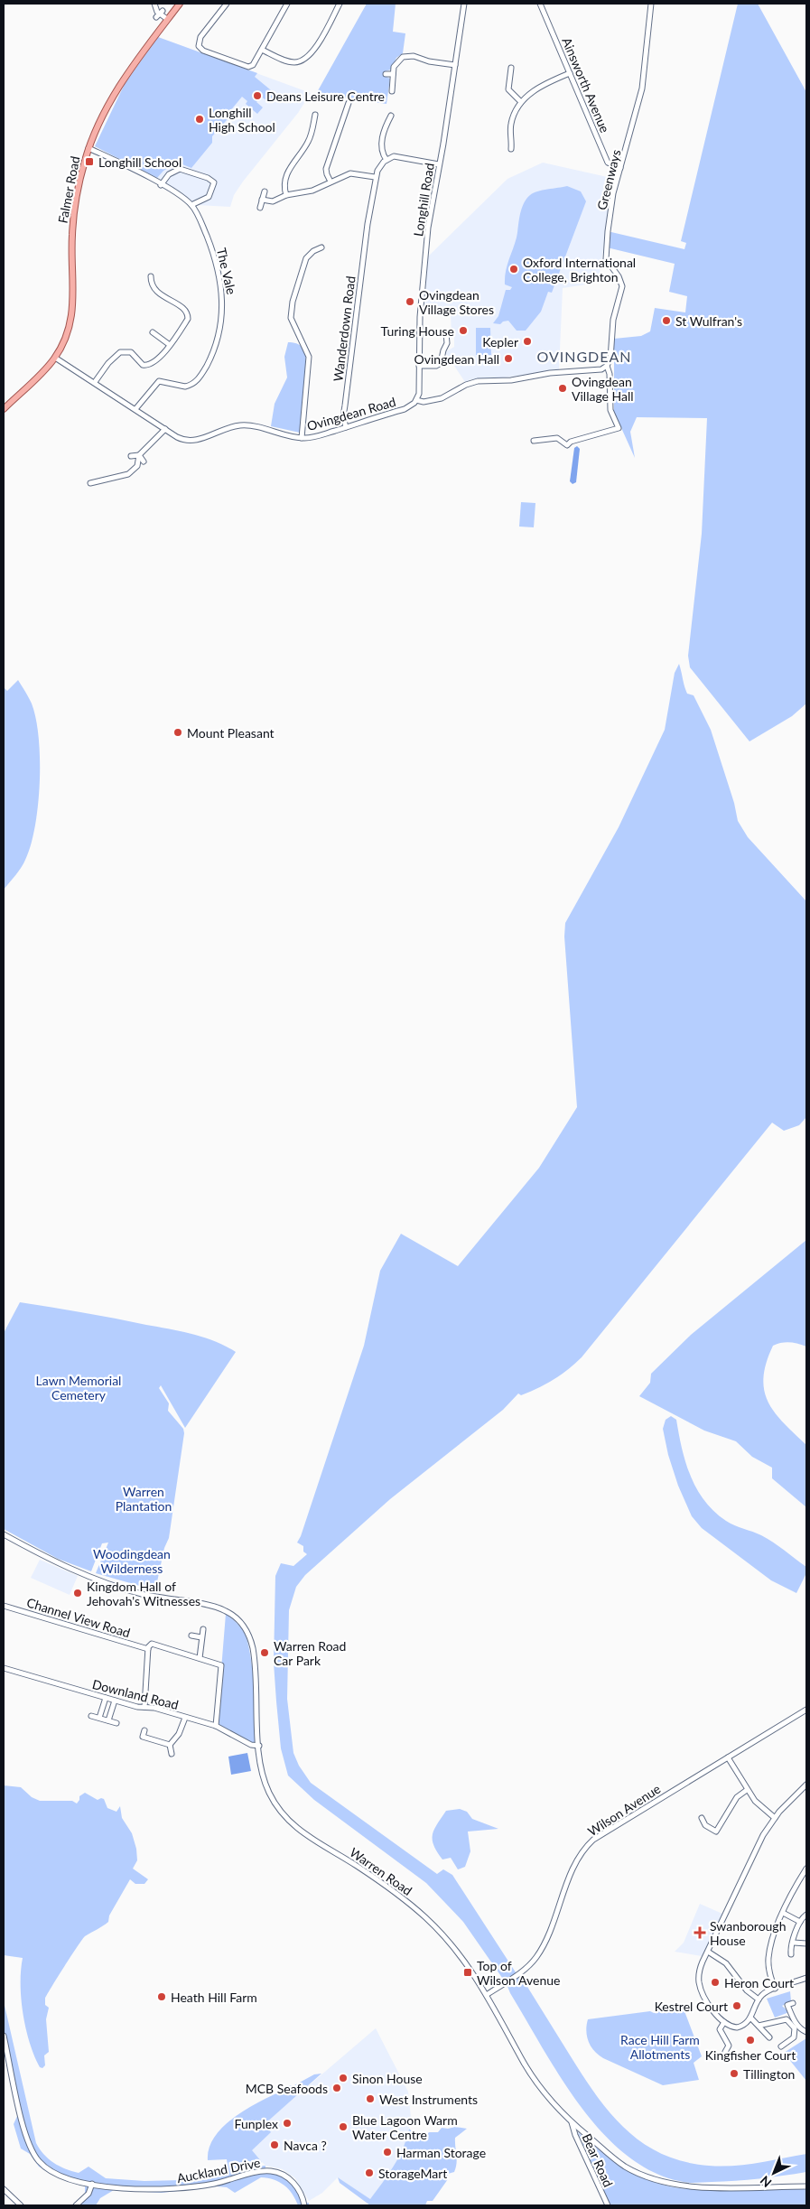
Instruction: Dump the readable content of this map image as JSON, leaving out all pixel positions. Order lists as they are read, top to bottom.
{
  "streets": {
    "main road": ["Falmer Road"],
    "street": [
      "Ainsworth Avenue",
      "Greenways",
      "Longhill Road",
      "The Vale",
      "Wanderdown Road",
      "Ovingdean Road",
      "Channel View Road",
      "Downland Road",
      "Wilson Avenue",
      "Warren Road",
      "Bear Road",
      "Auckland Drive"
    ]
  },
  "crossings": [
    ["Ainsworth Avenue", "Greenways"],
    ["Greenways", "Ovingdean Road"],
    ["Falmer Road", "The Vale"],
    ["Falmer Road", "Ovingdean Road"],
    ["Longhill Road", "Ovingdean Road"],
    ["The Vale", "Ovingdean Road"],
    ["Wanderdown Road", "Ovingdean Road"],
    ["Downland Road", "Warren Road"],
    ["Wilson Avenue", "Warren Road"],
    ["Warren Road", "Bear Road"]
  ],
  "districts": ["OVINGDEAN"],
  "parks": [
    "Lawn Memorial Cemetery",
    "Warren Plantation",
    "Woodingdean Wilderness",
    "Race Hill Farm Allotments"
  ],
  "places": {
    "other": [
      "Deans Leisure Centre",
      "Longhill High School",
      "Oxford International College, Brighton",
      "Ovingdean Village Stores",
      "St Wulfran's",
      "Turing House",
      "Kepler",
      "Ovingdean Hall",
      "Ovingdean Village Hall",
      "Mount Pleasant",
      "Kingdom Hall of Jehovah's Witnesses",
      "Warren Road Car Park",
      "Heron Court",
      "Heath Hill Farm",
      "Kestrel Court",
      "Kingfisher Court",
      "Tillington",
      "Sinon House",
      "MCB Seafoods",
      "West Instruments",
      "Funplex",
      "Blue Lagoon Warm Water Centre",
      "Navca ?",
      "Harman Storage",
      "StorageMart"
    ],
    "transit": ["Longhill School", "Top of Wilson Avenue"],
    "health": ["Swanborough House"]
  },
  "north": "bottom left"
}
